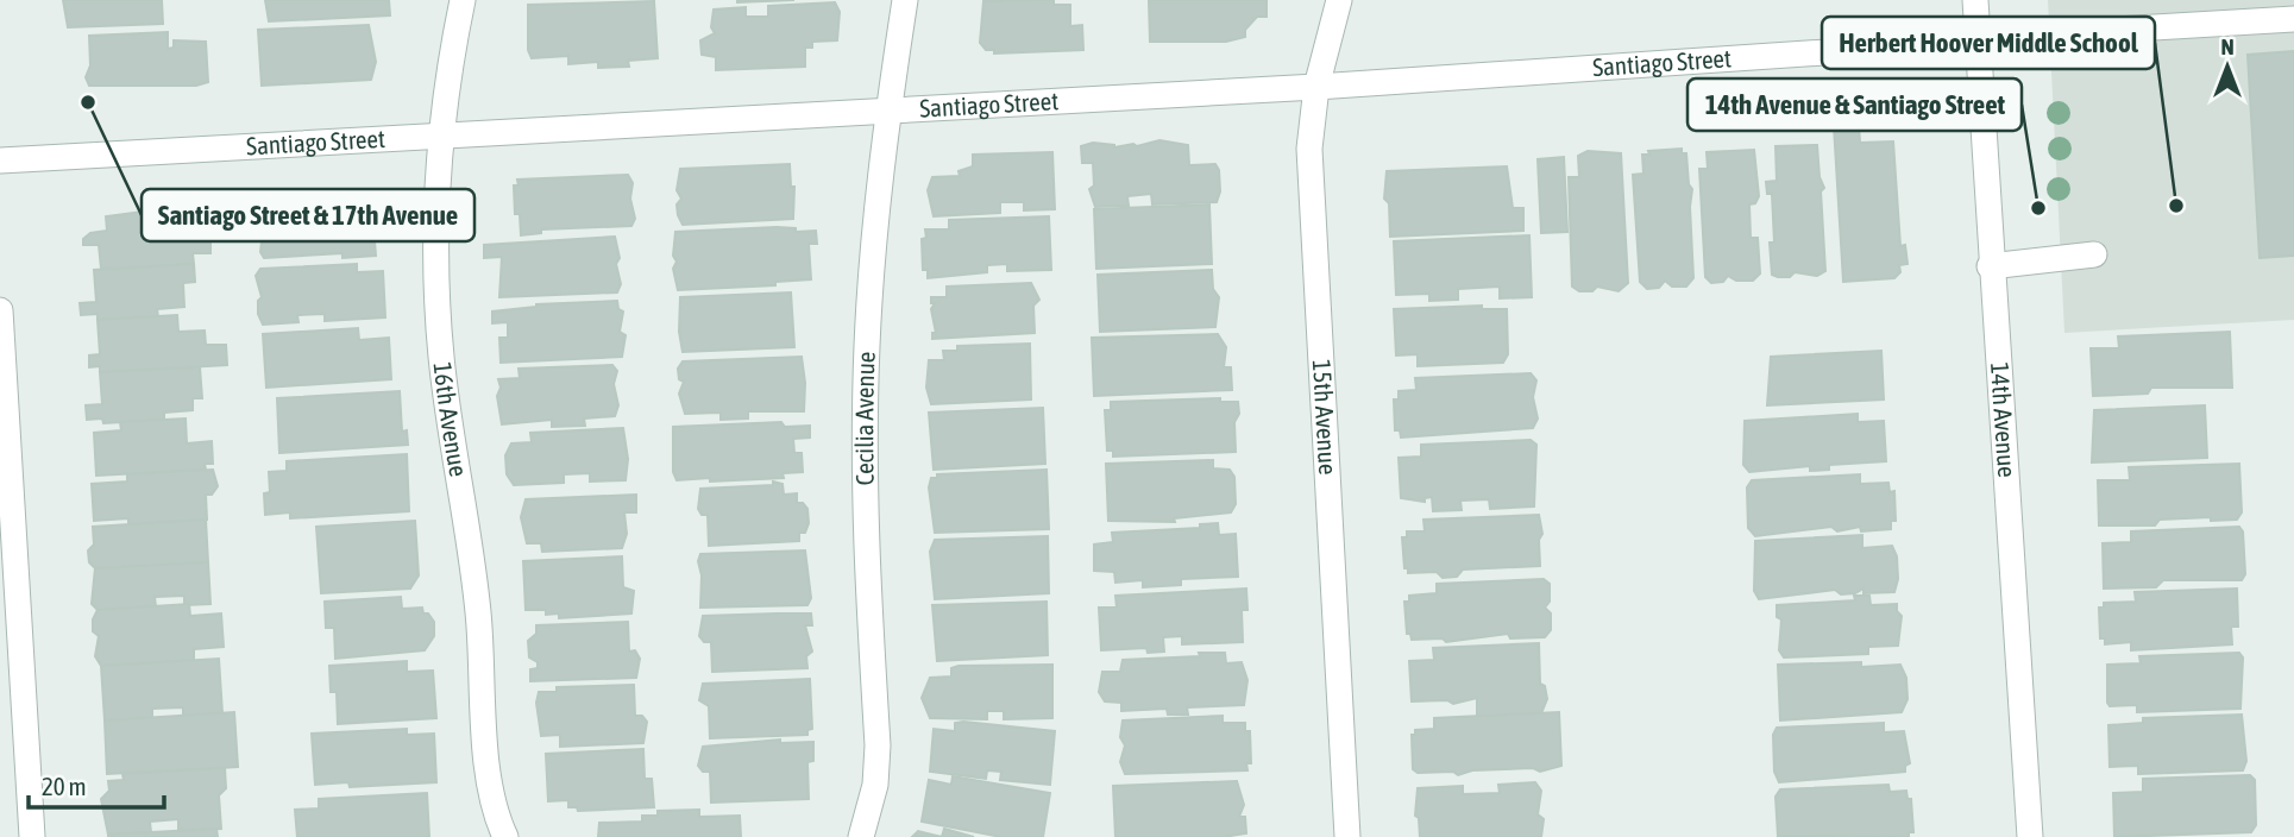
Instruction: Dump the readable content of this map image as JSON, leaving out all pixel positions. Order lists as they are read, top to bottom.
{
  "streets": {
    "street": [
      "Santiago Street",
      "15th Avenue",
      "Cecilia Avenue",
      "14th Avenue",
      "16th Avenue"
    ]
  },
  "crossings": [
    ["Santiago Street", "15th Avenue"],
    ["Santiago Street", "Cecilia Avenue"],
    ["Santiago Street", "14th Avenue"],
    ["Santiago Street", "16th Avenue"]
  ],
  "places": ["Santiago Street & 17th Avenue", "Herbert Hoover Middle School", "14th Avenue & Santiago Street"],
  "scale_bar": "20 m",
  "north": "top"
}
